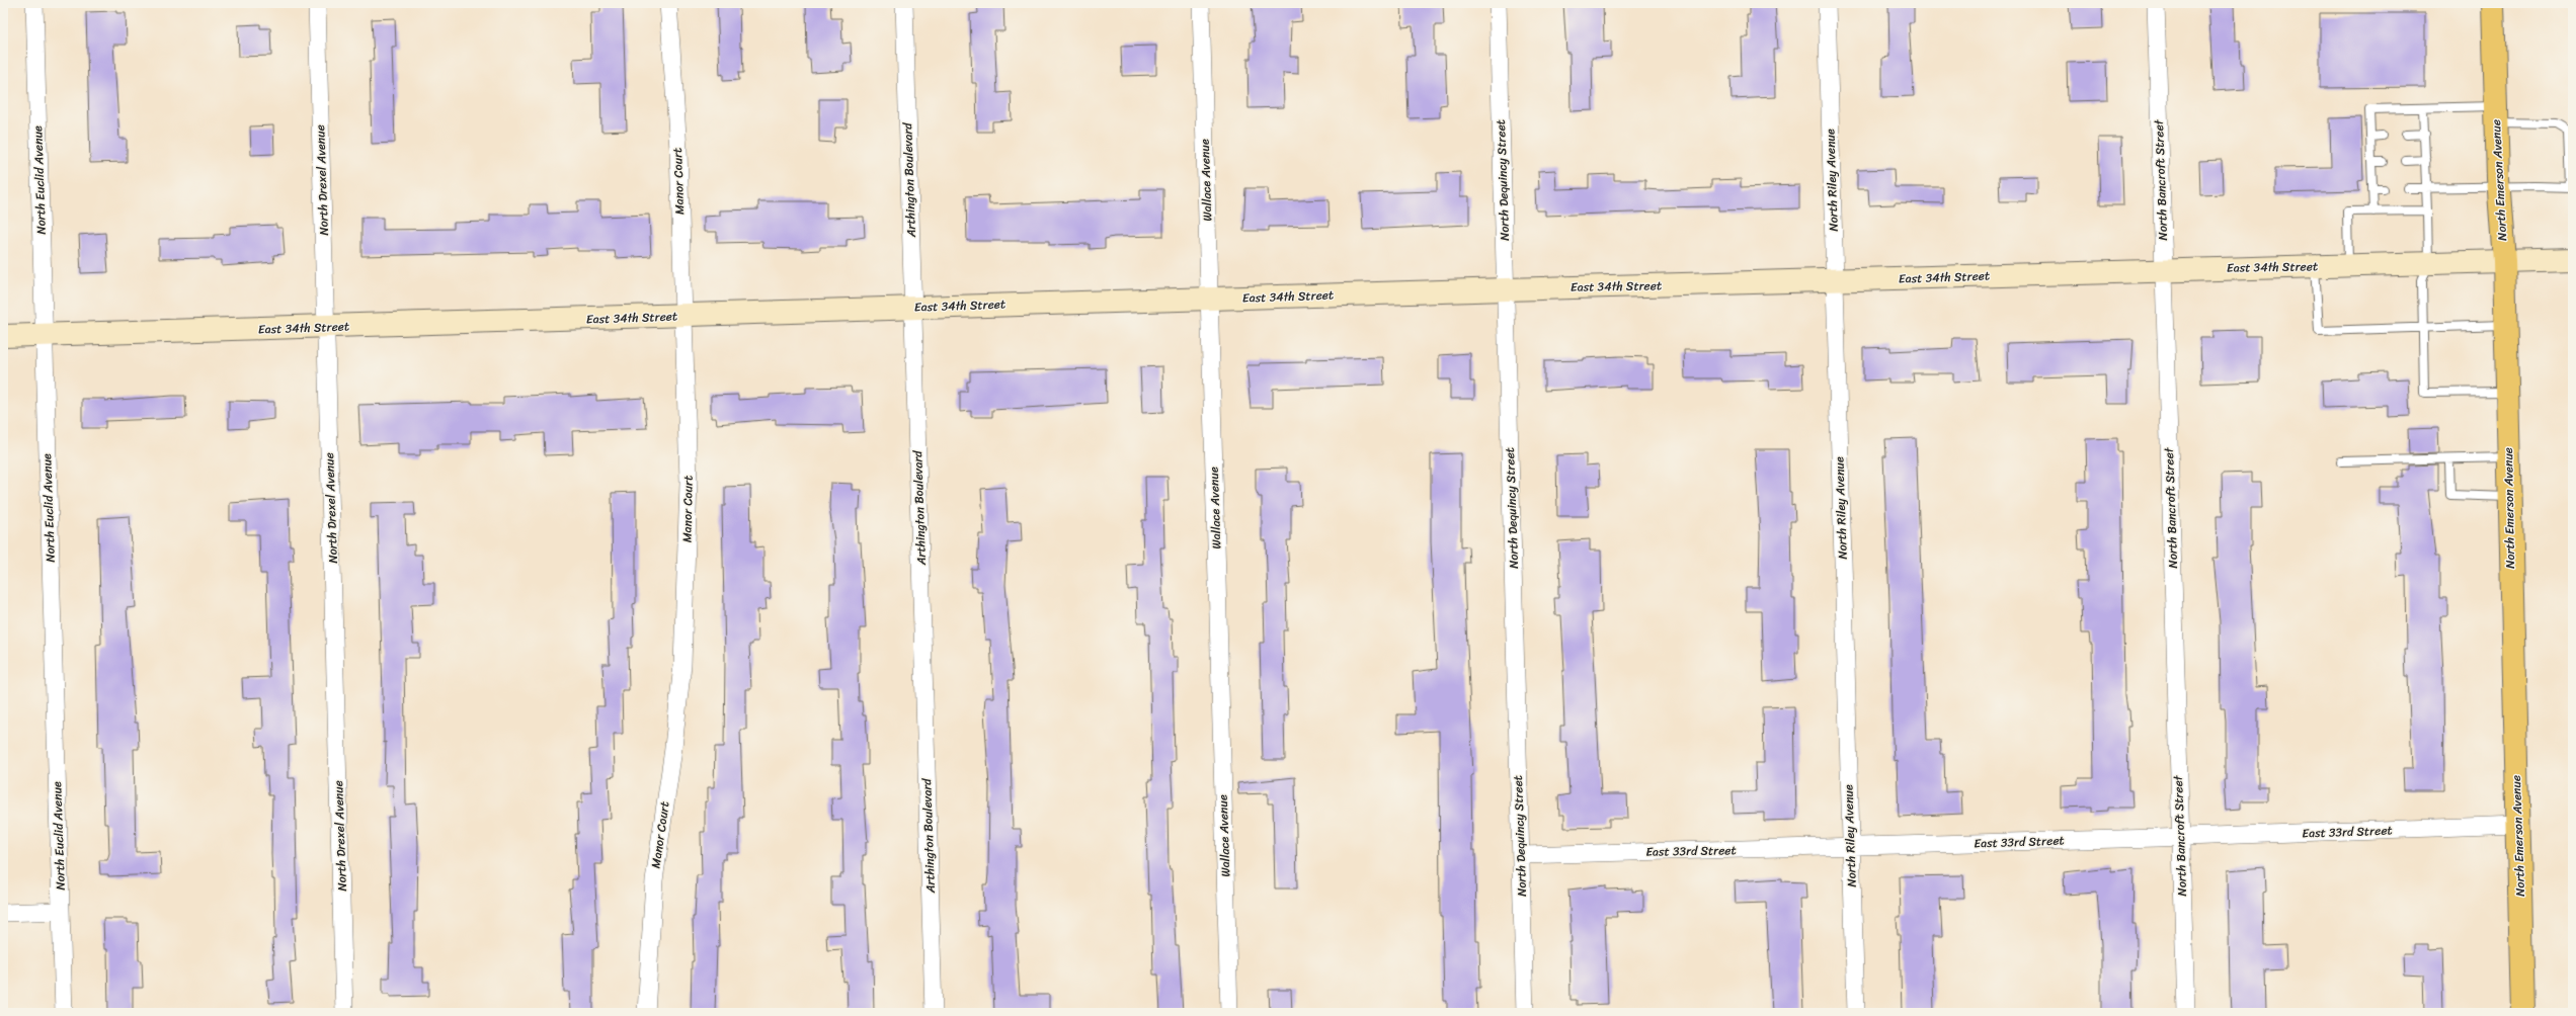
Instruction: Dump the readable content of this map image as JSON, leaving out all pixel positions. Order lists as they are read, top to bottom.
{
  "streets": {
    "main road": ["North Emerson Avenue", "East 34th Street"],
    "street": [
      "North Euclid Avenue",
      "North Drexel Avenue",
      "Arthington Boulevard",
      "Wallace Avenue",
      "North Dequincy Street",
      "North Riley Avenue",
      "North Bancroft Street",
      "Manor Court",
      "East 33rd Street"
    ]
  },
  "crossings": [
    ["North Euclid Avenue", "East 34th Street"],
    ["North Drexel Avenue", "East 34th Street"],
    ["Arthington Boulevard", "East 34th Street"],
    ["Wallace Avenue", "East 34th Street"],
    ["North Dequincy Street", "East 34th Street"],
    ["North Dequincy Street", "East 33rd Street"],
    ["North Riley Avenue", "East 34th Street"],
    ["North Riley Avenue", "East 33rd Street"],
    ["North Bancroft Street", "East 34th Street"],
    ["North Bancroft Street", "East 33rd Street"],
    ["North Emerson Avenue", "East 34th Street"],
    ["North Emerson Avenue", "East 33rd Street"],
    ["Manor Court", "East 34th Street"]
  ]
}
